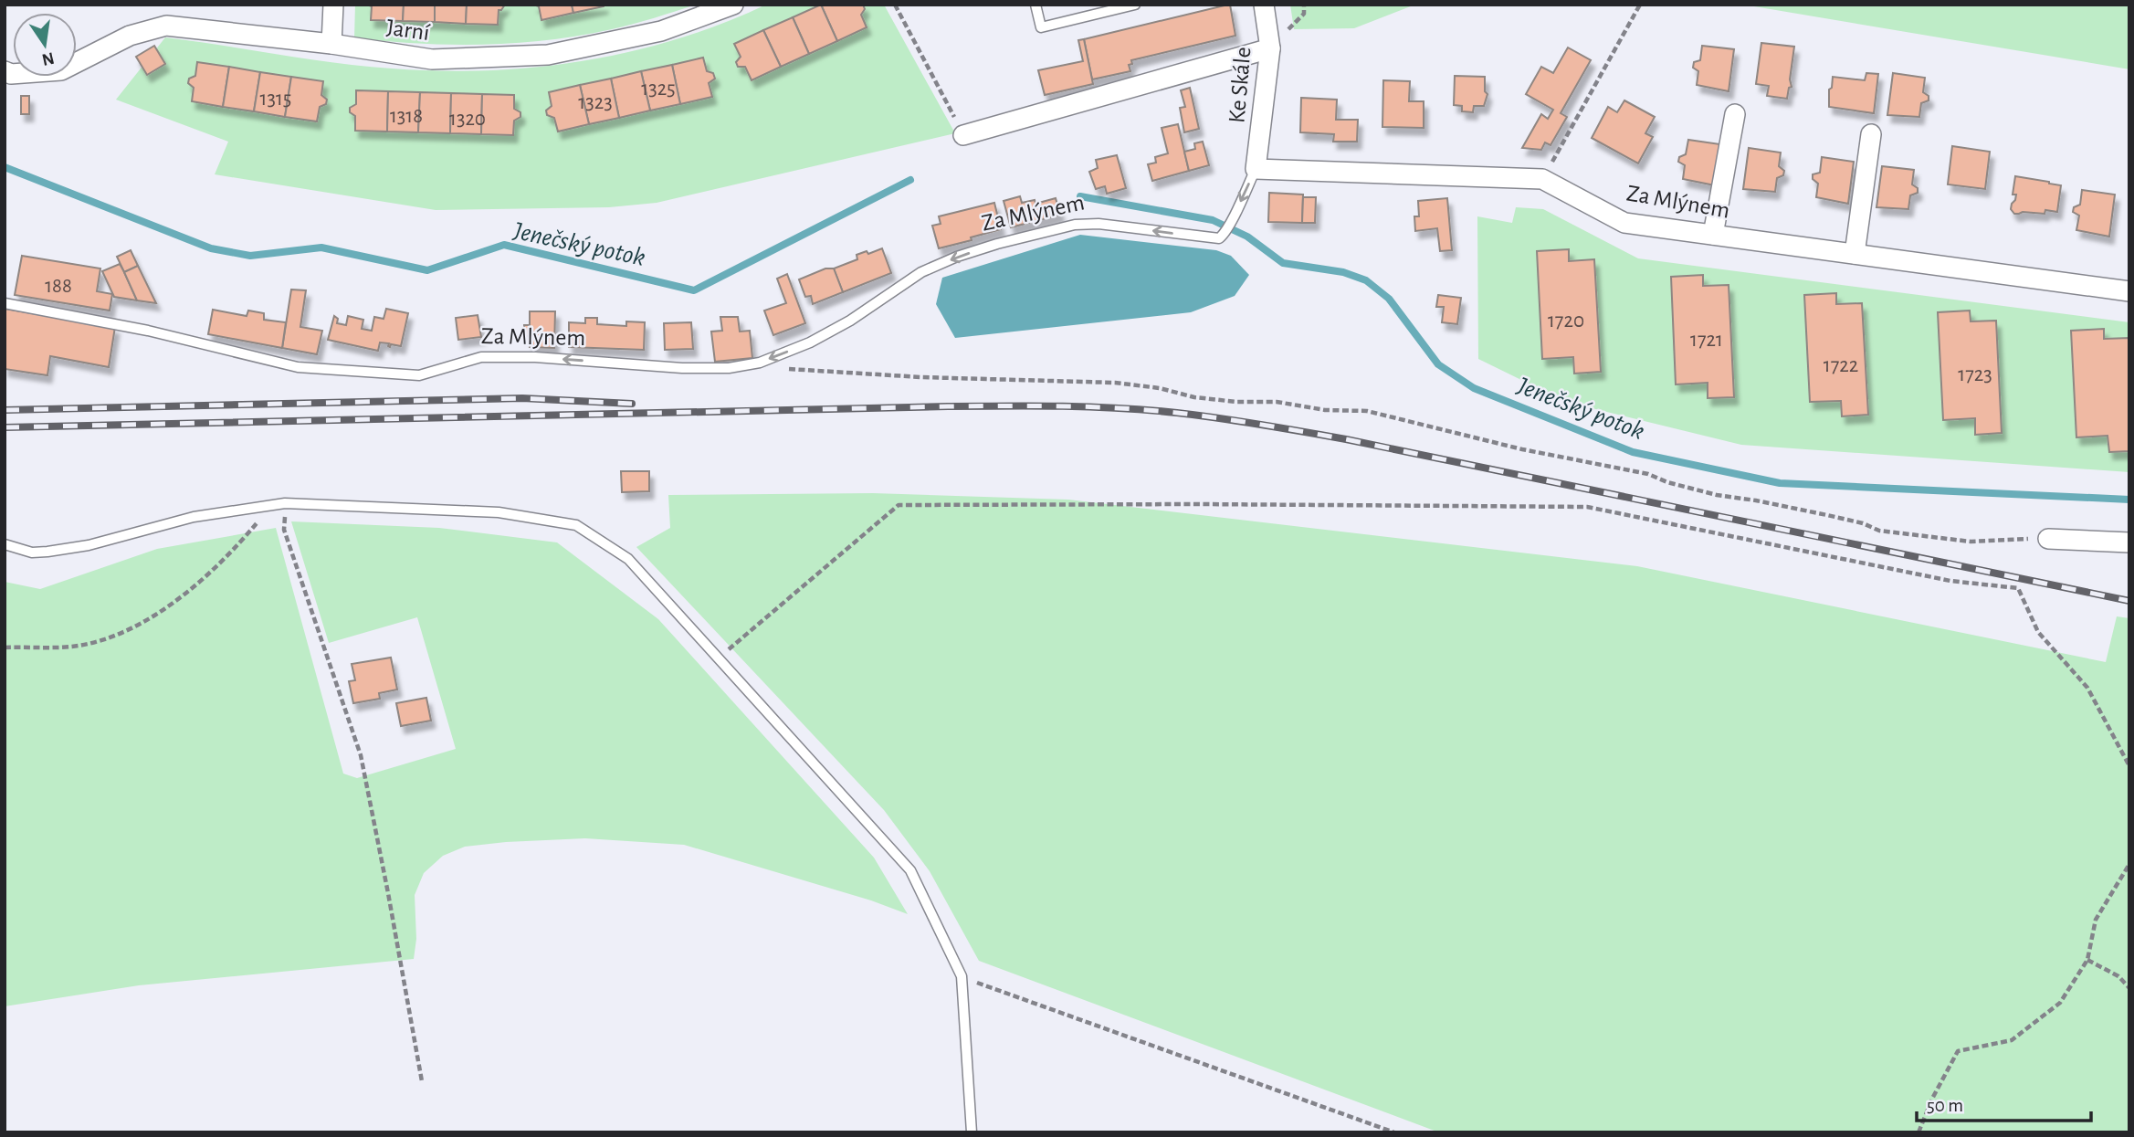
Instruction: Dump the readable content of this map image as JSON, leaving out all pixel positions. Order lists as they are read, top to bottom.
{
  "streets": {
    "street": ["Jarní", "Ke Skále", "Za Mlýnem"]
  },
  "crossings": [
    ["Ke Skále", "Za Mlýnem"]
  ],
  "one_way": ["Za Mlýnem"],
  "water": ["Jenečský potok"],
  "house_numbers": [
    "1325",
    "1315",
    "1323",
    "1318",
    "1320",
    "188",
    "1720",
    "1721",
    "1722",
    "1723"
  ],
  "scale_bar": "50 m",
  "north": "bottom"
}
